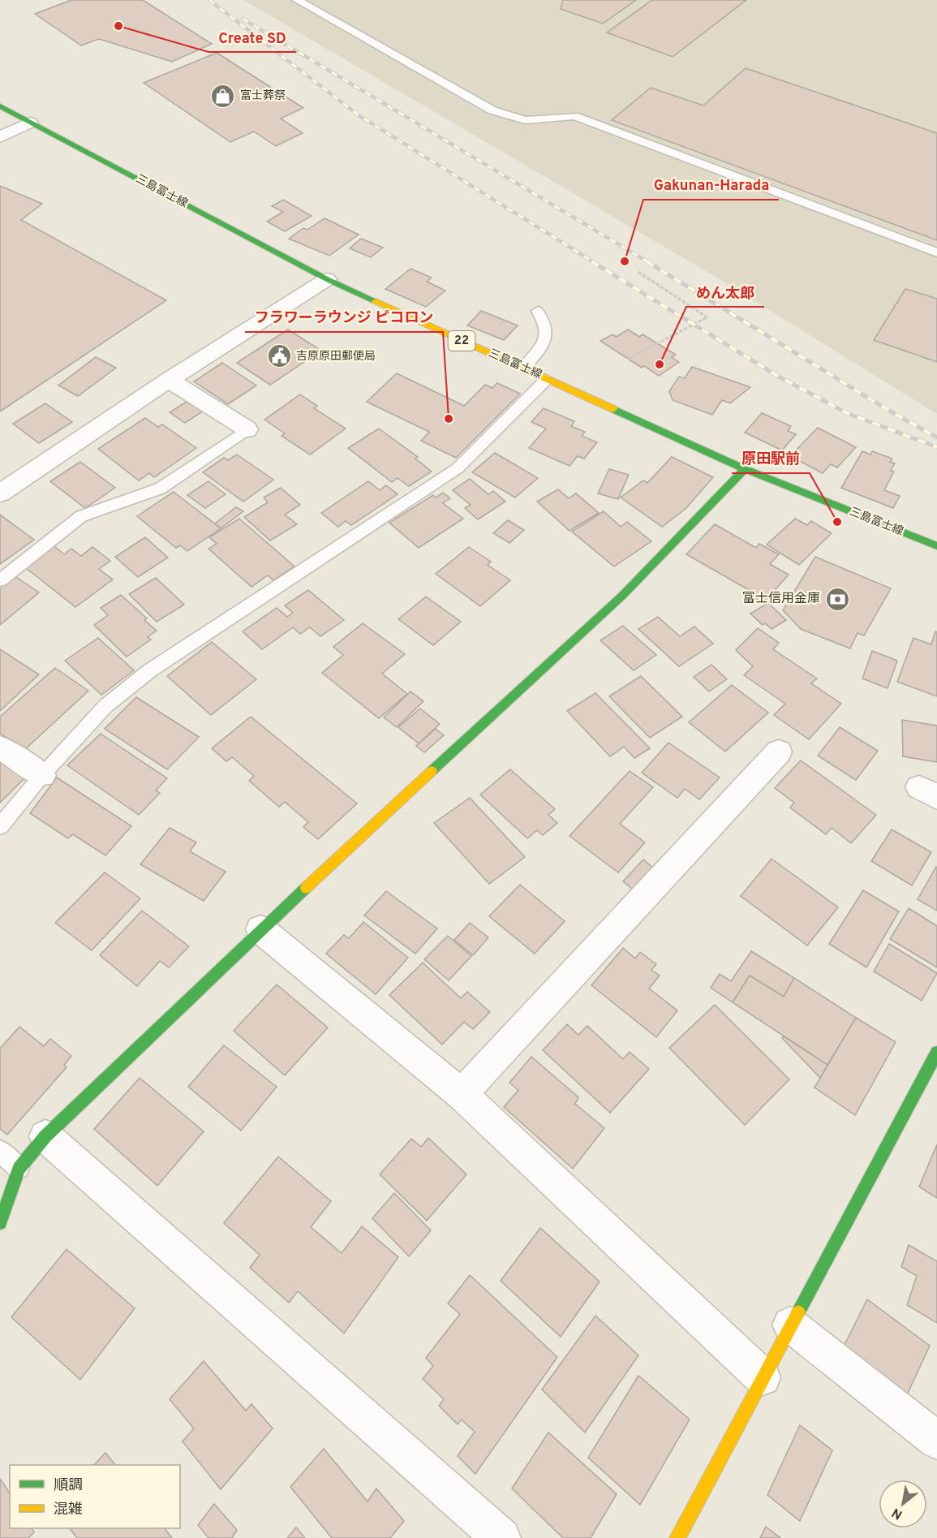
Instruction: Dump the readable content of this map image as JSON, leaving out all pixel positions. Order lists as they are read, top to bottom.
{
  "streets": {
    "main road": ["三島富士線", "22"]
  },
  "places": {
    "other": [
      "Create SD",
      "Gakunan-Harada",
      "めん太郎",
      "フラワーラウンジ ピコロン",
      "原田駅前"
    ],
    "shop": ["富士葬祭"],
    "public building": ["吉原原田郵便局"],
    "bank": ["富士信用金庫"]
  },
  "legend": ["順調", "混雑"],
  "north": "bottom left"
}
